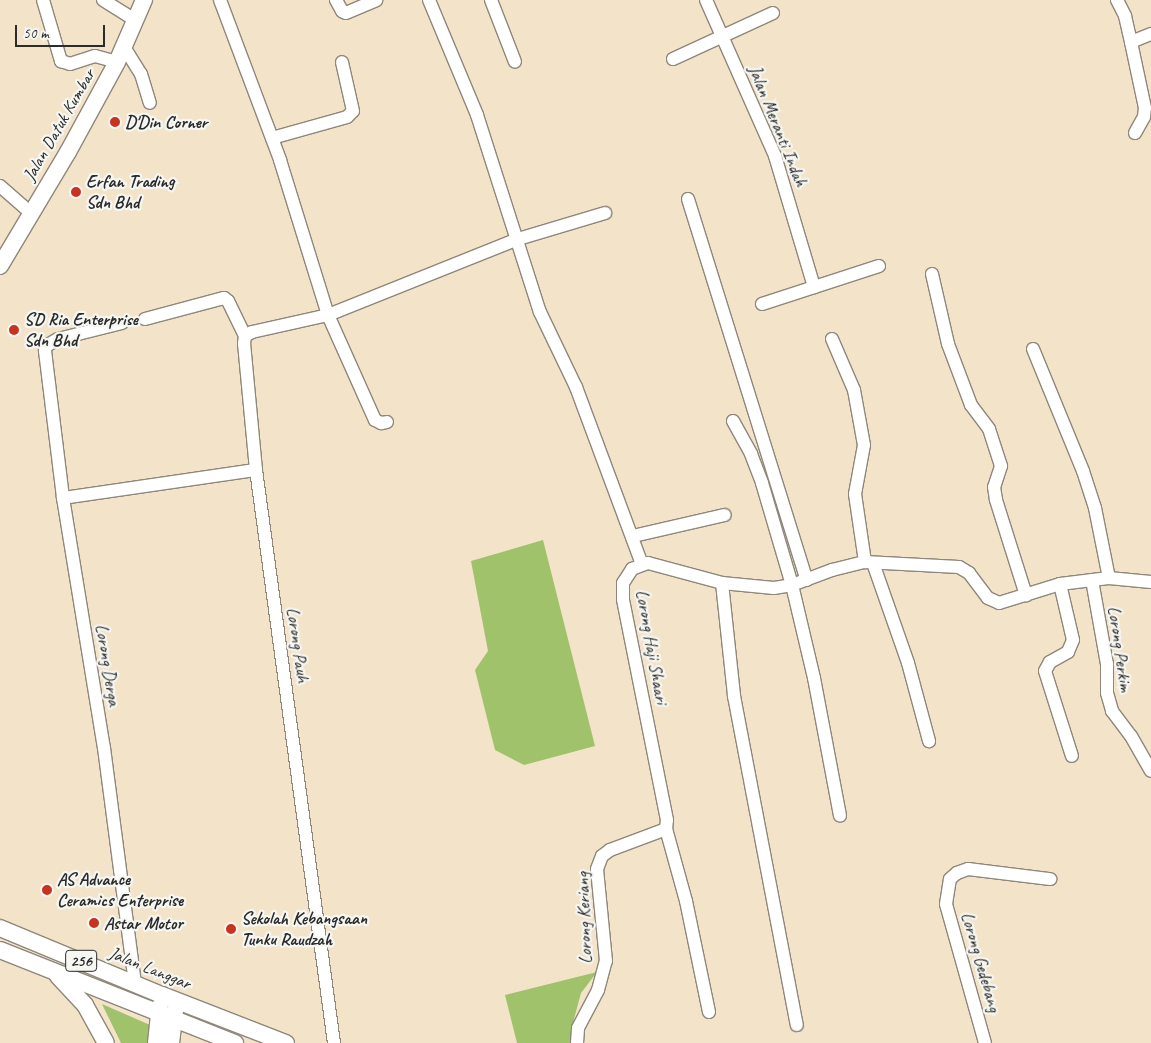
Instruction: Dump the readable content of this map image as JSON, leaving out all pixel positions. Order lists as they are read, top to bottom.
{
  "streets": {
    "main road": ["Jalan Datuk Kumbar", "256", "Jalan Langgar"],
    "street": [
      "Jalan Meranti Indah",
      "Lorong Pauh",
      "Lorong Haji Shaari",
      "Lorong Perkim",
      "Lorong Derga",
      "Lorong Keriang",
      "Lorong Gedebang"
    ]
  },
  "crossings": [
    ["Lorong Haji Shaari", "Lorong Perkim"],
    ["Lorong Haji Shaari", "Lorong Keriang"],
    ["Lorong Derga", "Jalan Langgar"]
  ],
  "places": [
    "D'Din Corner",
    "Erfan Trading Sdn Bhd",
    "SD Ria Enterprise Sdn Bhd",
    "AS Advance Ceramics Enterprise",
    "Astar Motor",
    "Sekolah Kebangsaan Tunku Raudzah"
  ],
  "scale_bar": "50 m"
}
